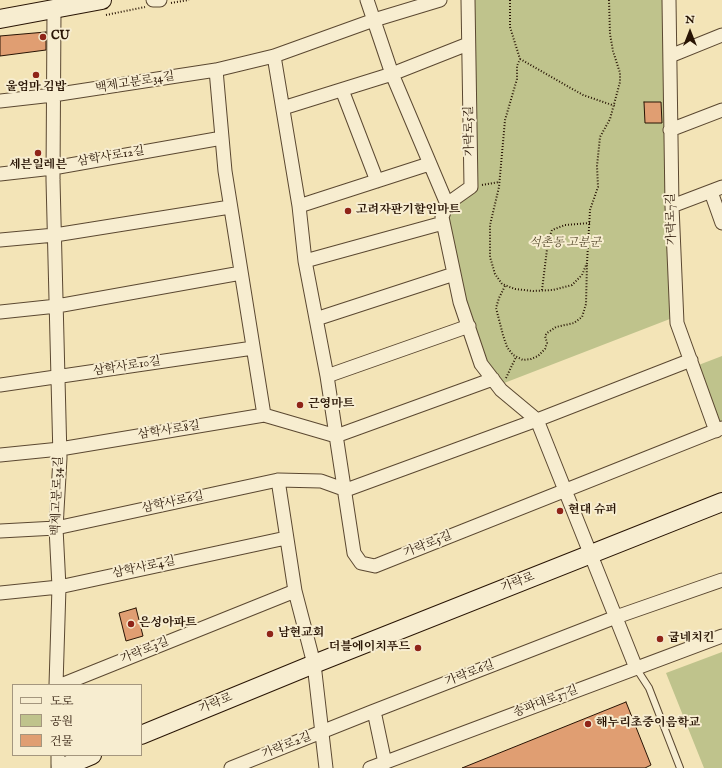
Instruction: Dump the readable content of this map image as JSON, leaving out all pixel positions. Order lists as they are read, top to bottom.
{
  "streets": {
    "street": [
      "백제고분로34길",
      "가락로5길",
      "삼학사로12길",
      "가락로7길",
      "삼학사로10길",
      "삼학사로8길",
      "삼학사로6길",
      "삼학사로4길",
      "가락로",
      "가락로3길",
      "가락로6길",
      "송파대로37길",
      "가락로2길"
    ]
  },
  "crossings": [
    ["백제고분로34길", "가락로5길"],
    ["백제고분로34길", "삼학사로12길"],
    ["백제고분로34길", "삼학사로10길"],
    ["백제고분로34길", "삼학사로8길"],
    ["백제고분로34길", "삼학사로6길"],
    ["백제고분로34길", "삼학사로4길"],
    ["가락로5길", "가락로7길"],
    ["가락로5길", "삼학사로8길"],
    ["가락로5길", "삼학사로6길"],
    ["가락로6길", "가락로2길"]
  ],
  "parks": ["석촌동 고분군"],
  "places": [
    "CU",
    "울엄마 김밥",
    "세븐일레븐",
    "고려자판기할인마트",
    "근영마트",
    "현대 슈퍼",
    "은성아파트",
    "남현교회",
    "굽네치킨",
    "더블에이치푸드",
    "해누리초중이음학교"
  ],
  "legend": ["도로", "공원", "건물"],
  "north": "top"
}
